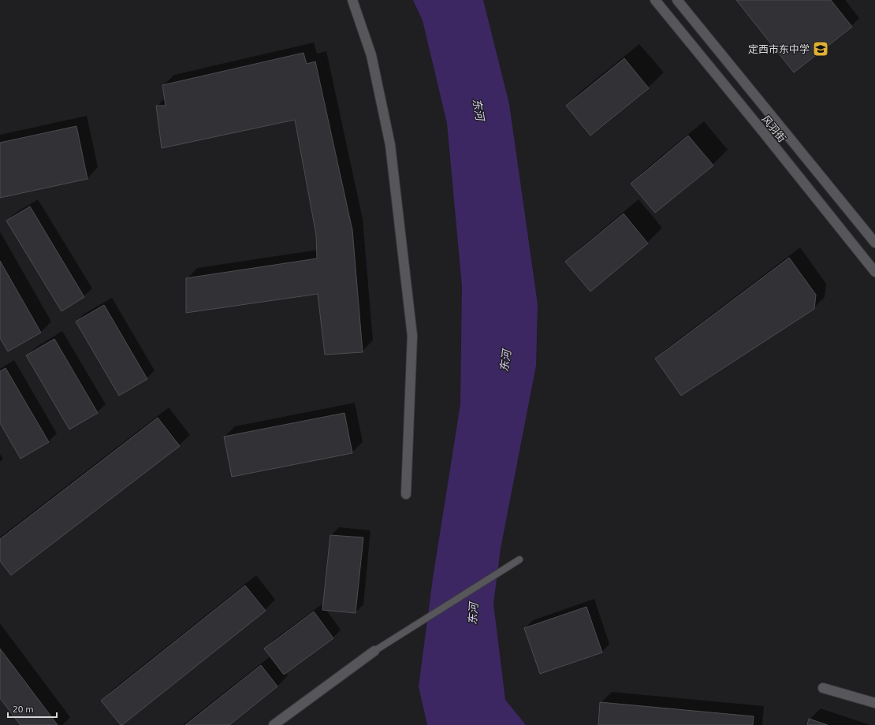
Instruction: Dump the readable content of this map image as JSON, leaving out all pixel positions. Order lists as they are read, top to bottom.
{
  "streets": {
    "street": ["风羽街"]
  },
  "water": ["东河"],
  "places": {
    "school or university": ["定西市东中学"]
  },
  "scale_bar": "20 m"
}
